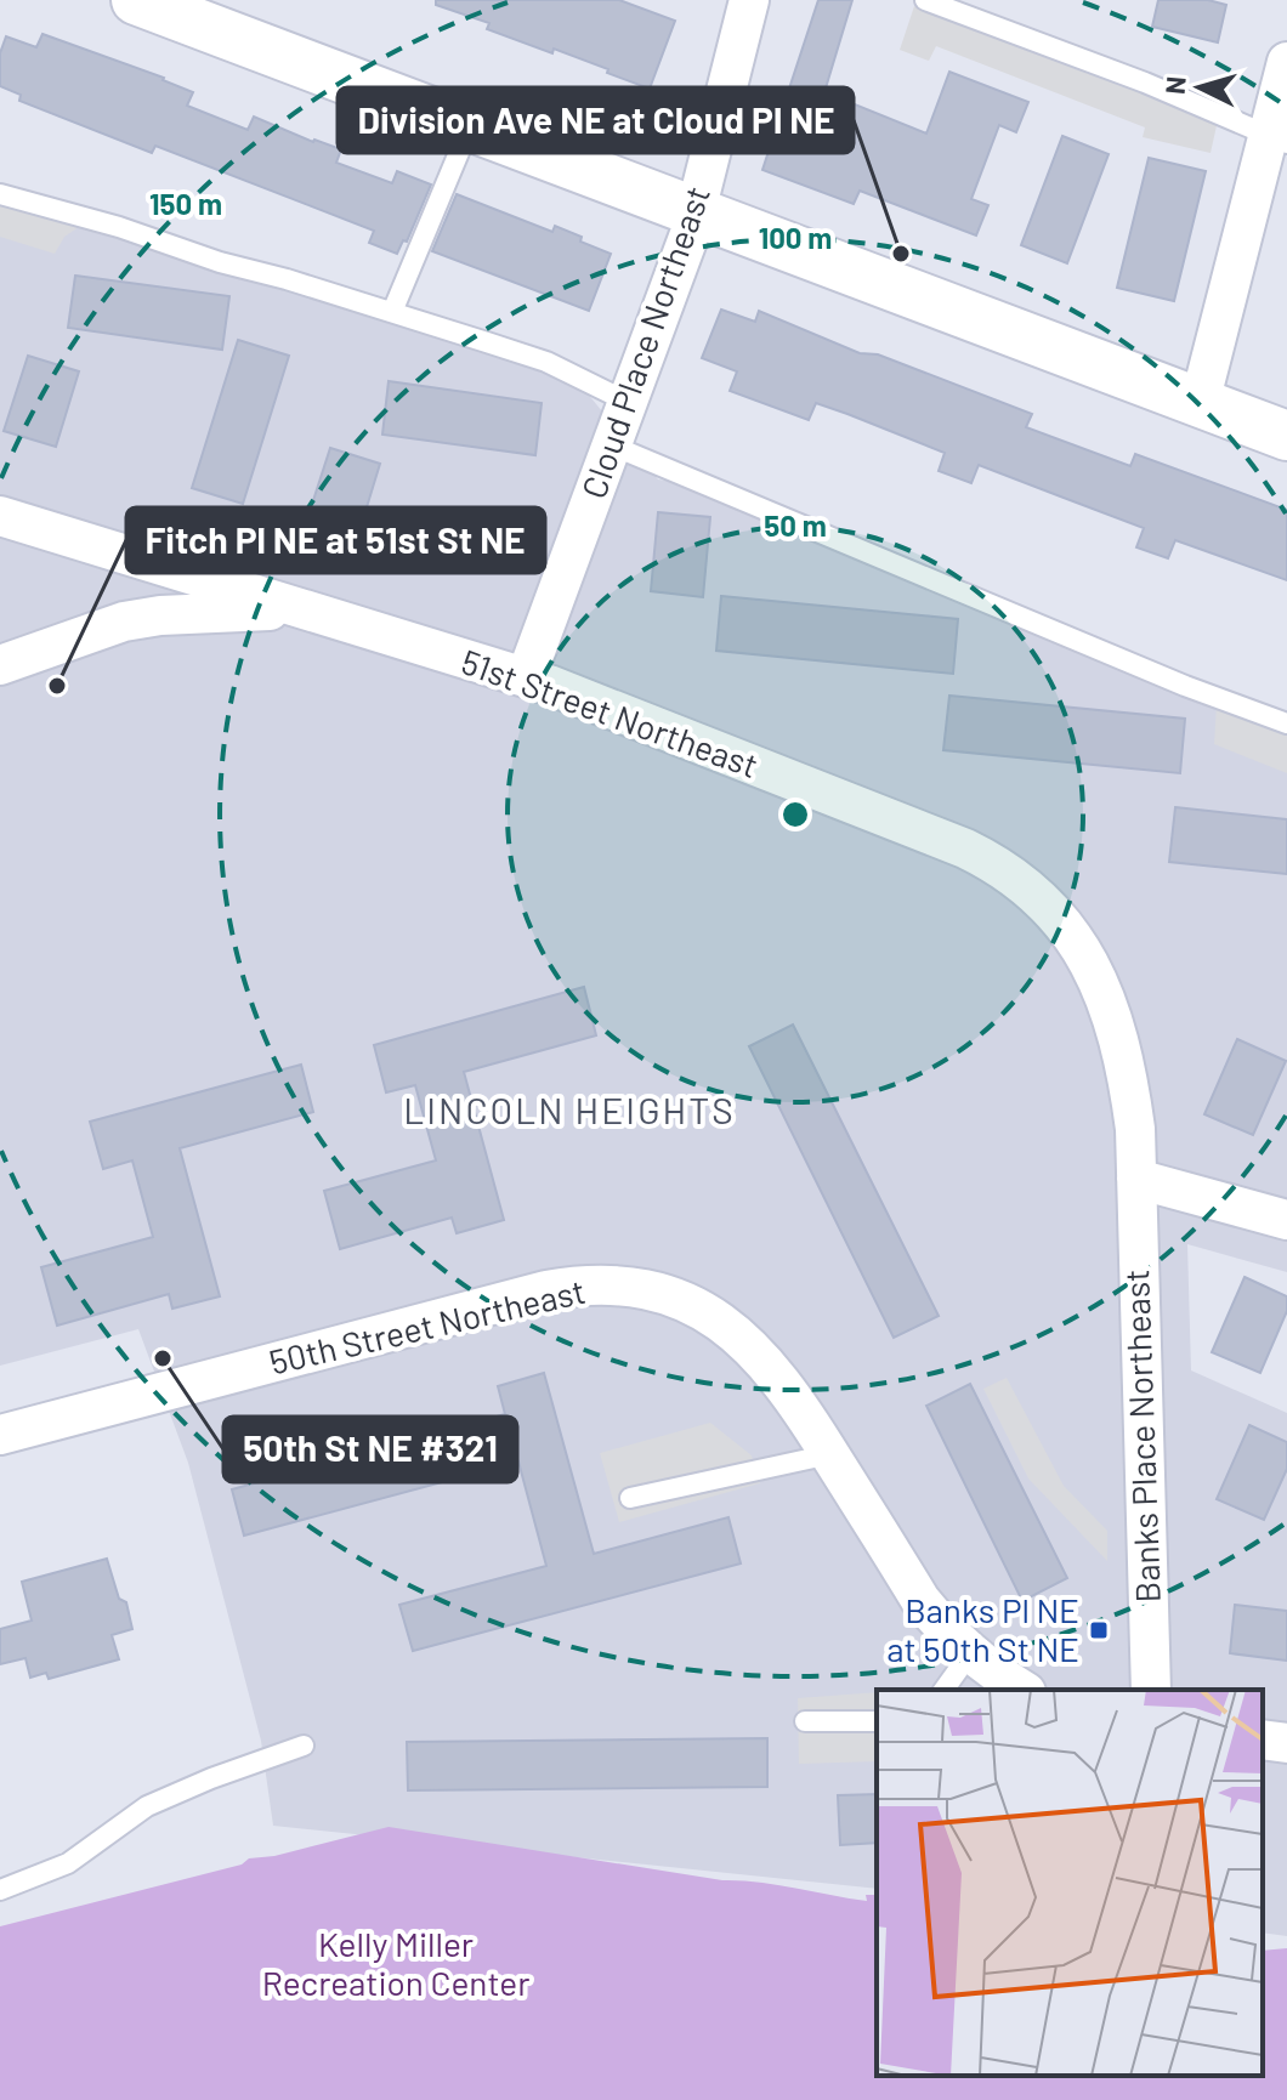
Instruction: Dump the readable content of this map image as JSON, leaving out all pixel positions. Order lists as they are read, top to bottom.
{
  "streets": {
    "street": [
      "Cloud Place Northeast",
      "51st Street Northeast",
      "50th Street Northeast",
      "Banks Place Northeast"
    ]
  },
  "crossings": [
    ["Cloud Place Northeast", "51st Street Northeast"],
    ["51st Street Northeast", "Banks Place Northeast"]
  ],
  "districts": ["LINCOLN HEIGHTS"],
  "parks": ["Kelly Miller Recreation Center"],
  "places": {
    "other": ["Division Ave NE at Cloud Pl NE", "Fitch Pl NE at 51st St NE", "50th St NE #321"],
    "transit": ["Banks Pl NE at 50th St NE"]
  },
  "north": "left",
  "rings": ["150 m", "100 m", "50 m"]
}
